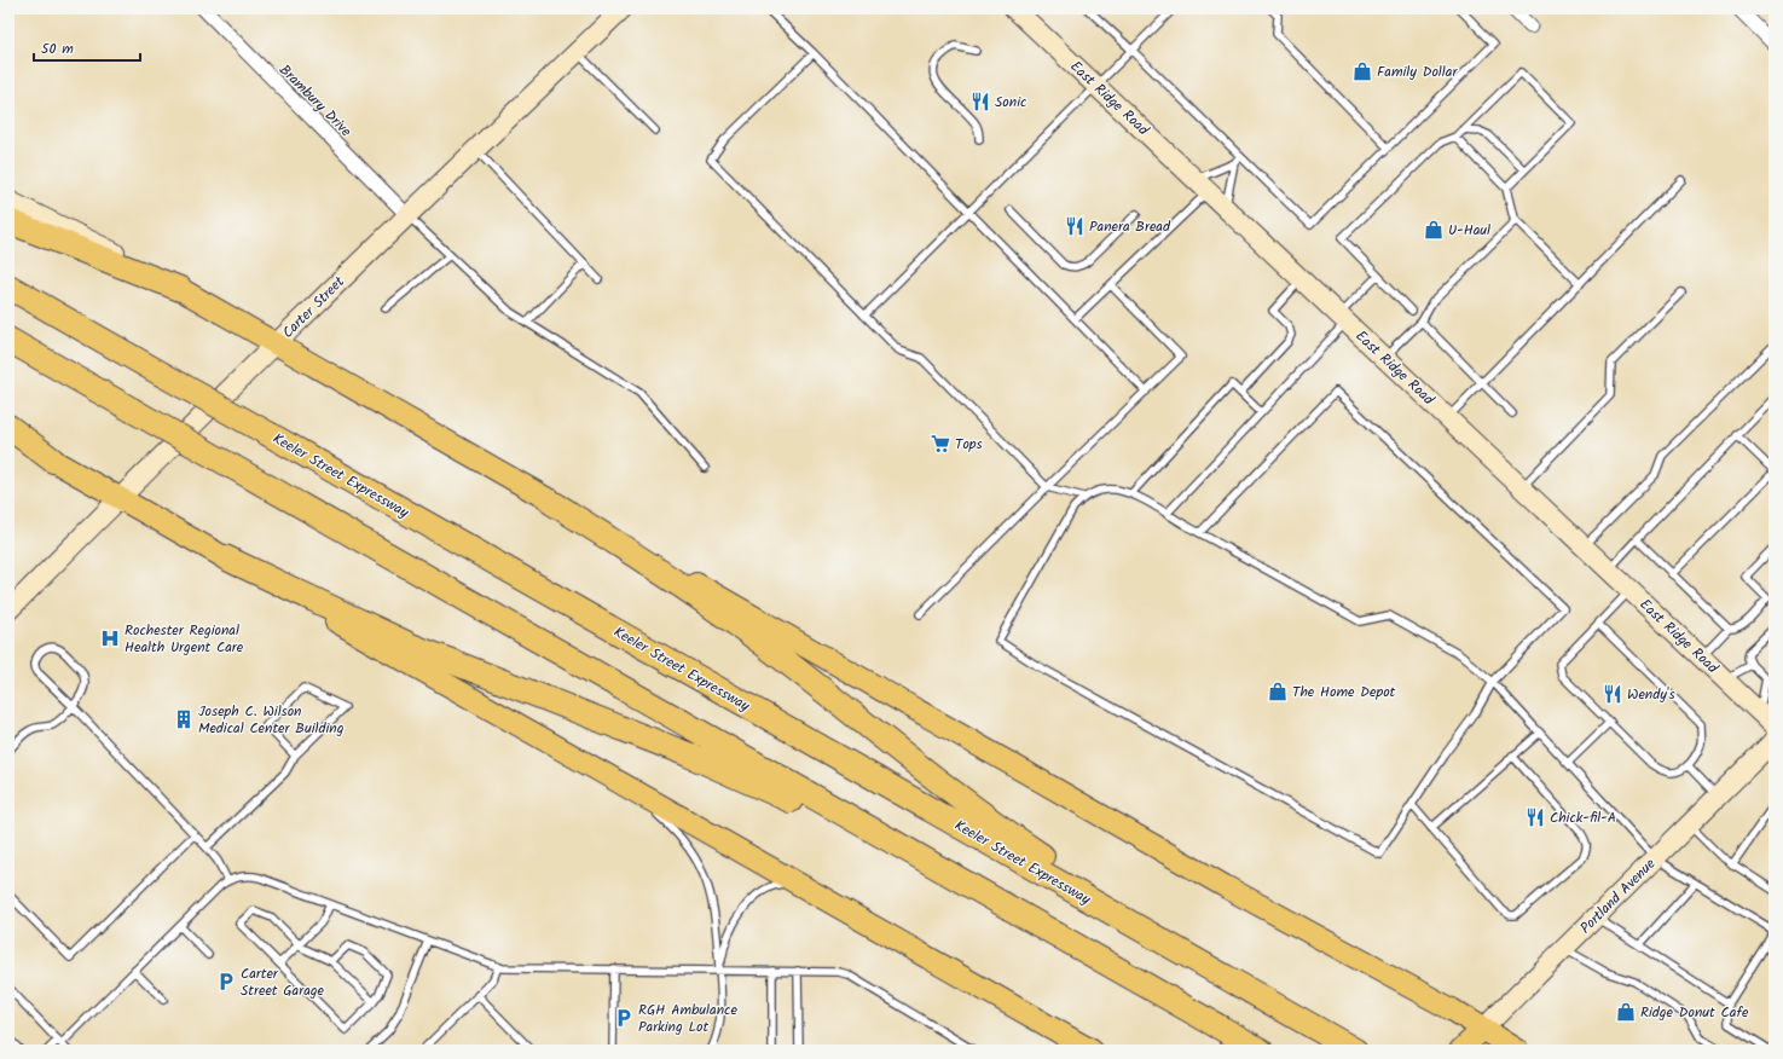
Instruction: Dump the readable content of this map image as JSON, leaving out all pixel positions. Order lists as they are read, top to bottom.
{
  "streets": {
    "highway": ["Keeler Street Expressway"],
    "main road": ["East Ridge Road", "Carter Street", "Portland Avenue"],
    "street": ["Brambury Drive"]
  },
  "crossings": [
    ["Brambury Drive", "Carter Street"]
  ],
  "places": {
    "shop": [
      "Family Dollar",
      "U-Haul",
      "The Home Depot",
      "Ridge Donut Cafe"
    ],
    "restaurant": [
      "Sonic",
      "Panera Bread",
      "Wendy's",
      "Chick-fil-A"
    ],
    "supermarket": ["Tops"],
    "hospital": ["Rochester Regional Health Urgent Care"],
    "building": ["Joseph C. Wilson Medical Center Building"],
    "parking": ["Carter Street Garage", "RGH Ambulance Parking Lot"]
  },
  "scale_bar": "50 m"
}
